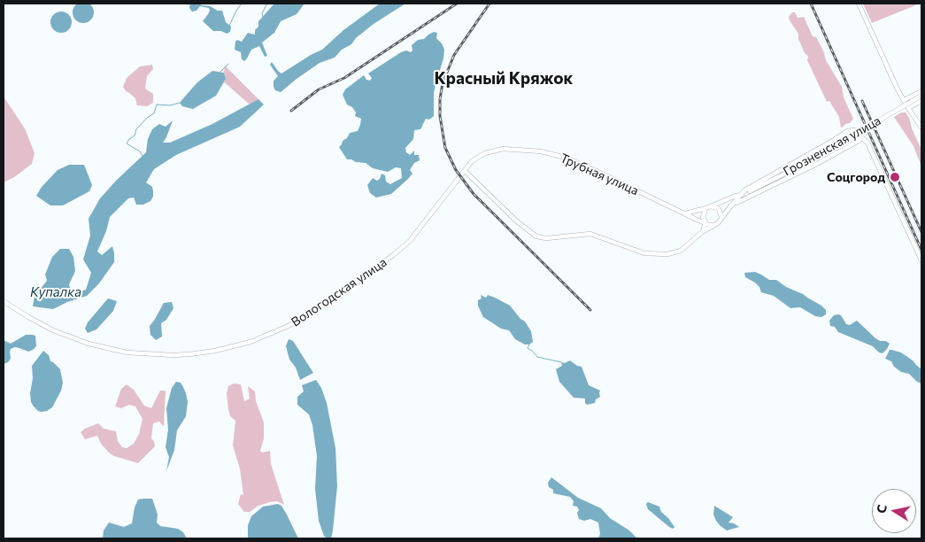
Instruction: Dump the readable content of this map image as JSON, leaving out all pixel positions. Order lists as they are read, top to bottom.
{
  "streets": {
    "main road": ["Грозненская улица", "Трубная улица", "Вологодская улица"]
  },
  "crossings": [
    ["Трубная улица", "Вологодская улица"]
  ],
  "districts": ["Красный Кряжок"],
  "water": ["Купалка"],
  "places": ["Соцгород"],
  "north": "left"
}
